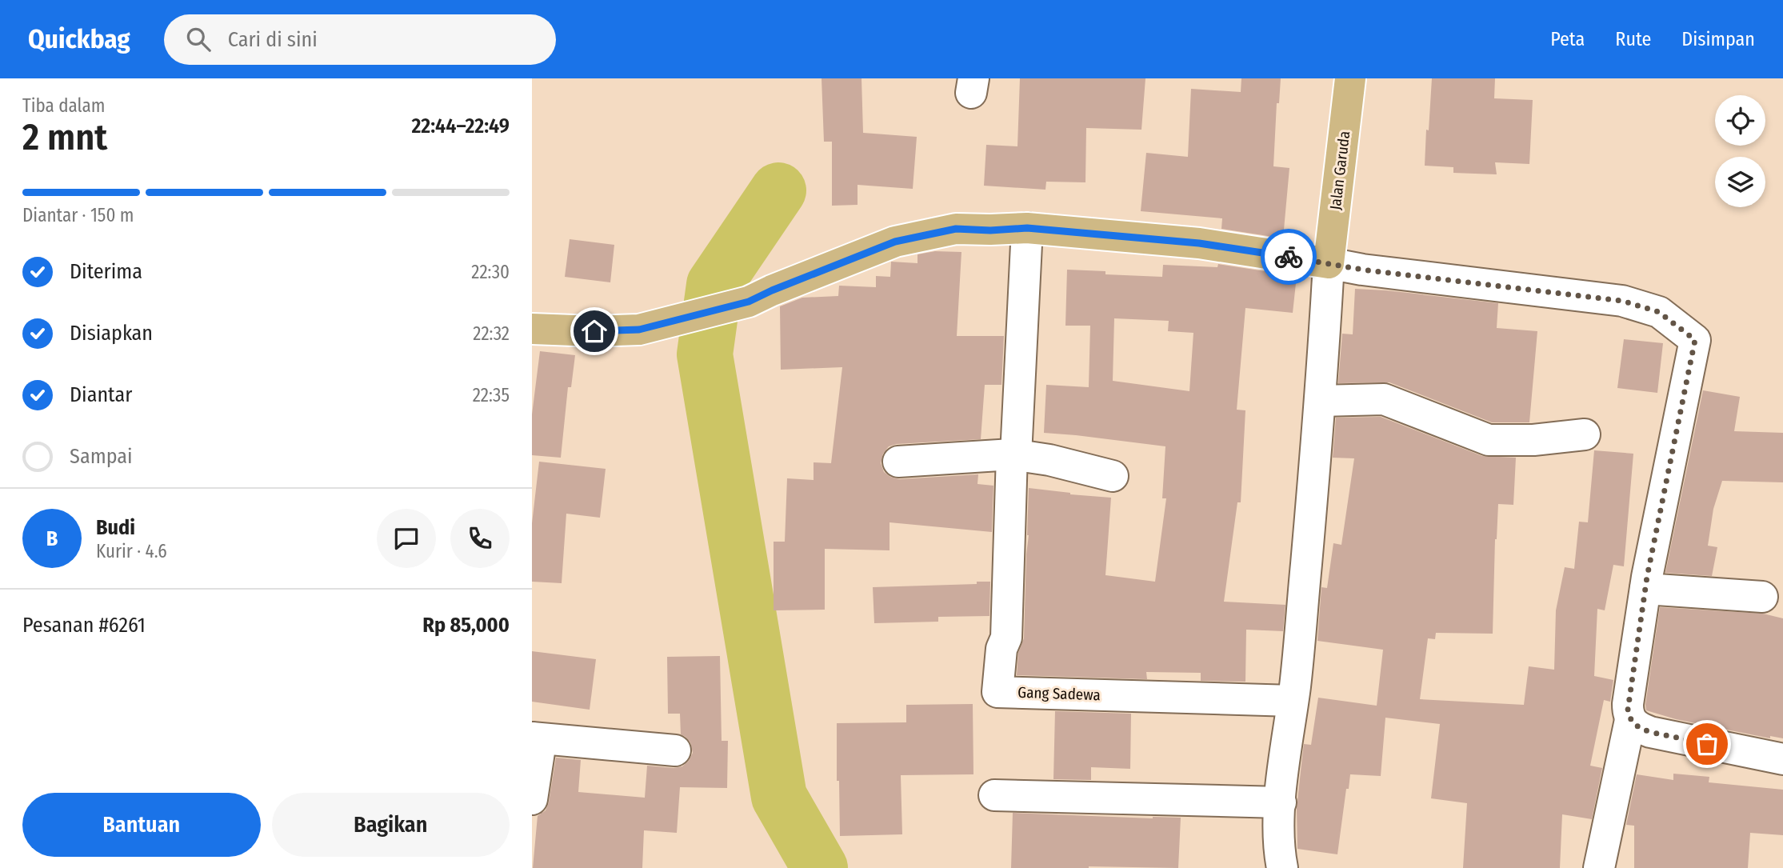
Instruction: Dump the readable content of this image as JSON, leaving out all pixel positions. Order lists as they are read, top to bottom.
{
  "streets": {
    "main road": ["Jalan Garuda"],
    "street": ["Gang Sadewa"]
  },
  "page": {
    "header": "Quickbag",
    "search": "Cari di sini",
    "nav": ["Peta", "Rute", "Disimpan"],
    "heading": ["2 mnt", "Tiba dalam", "22:44–22:49"],
    "panel": [
      "Budi",
      "Kurir · 4.6",
      "Pesanan #6261",
      "Rp 85,000"
    ],
    "bar": "Diantar · 150 m",
    "list": [
      ["Diterima", "22:30"],
      ["Disiapkan", "22:32"],
      ["Diantar", "22:35"],
      "Sampai"
    ],
    "round": "B",
    "buttons": ["Bantuan", "Bagikan"]
  }
}
